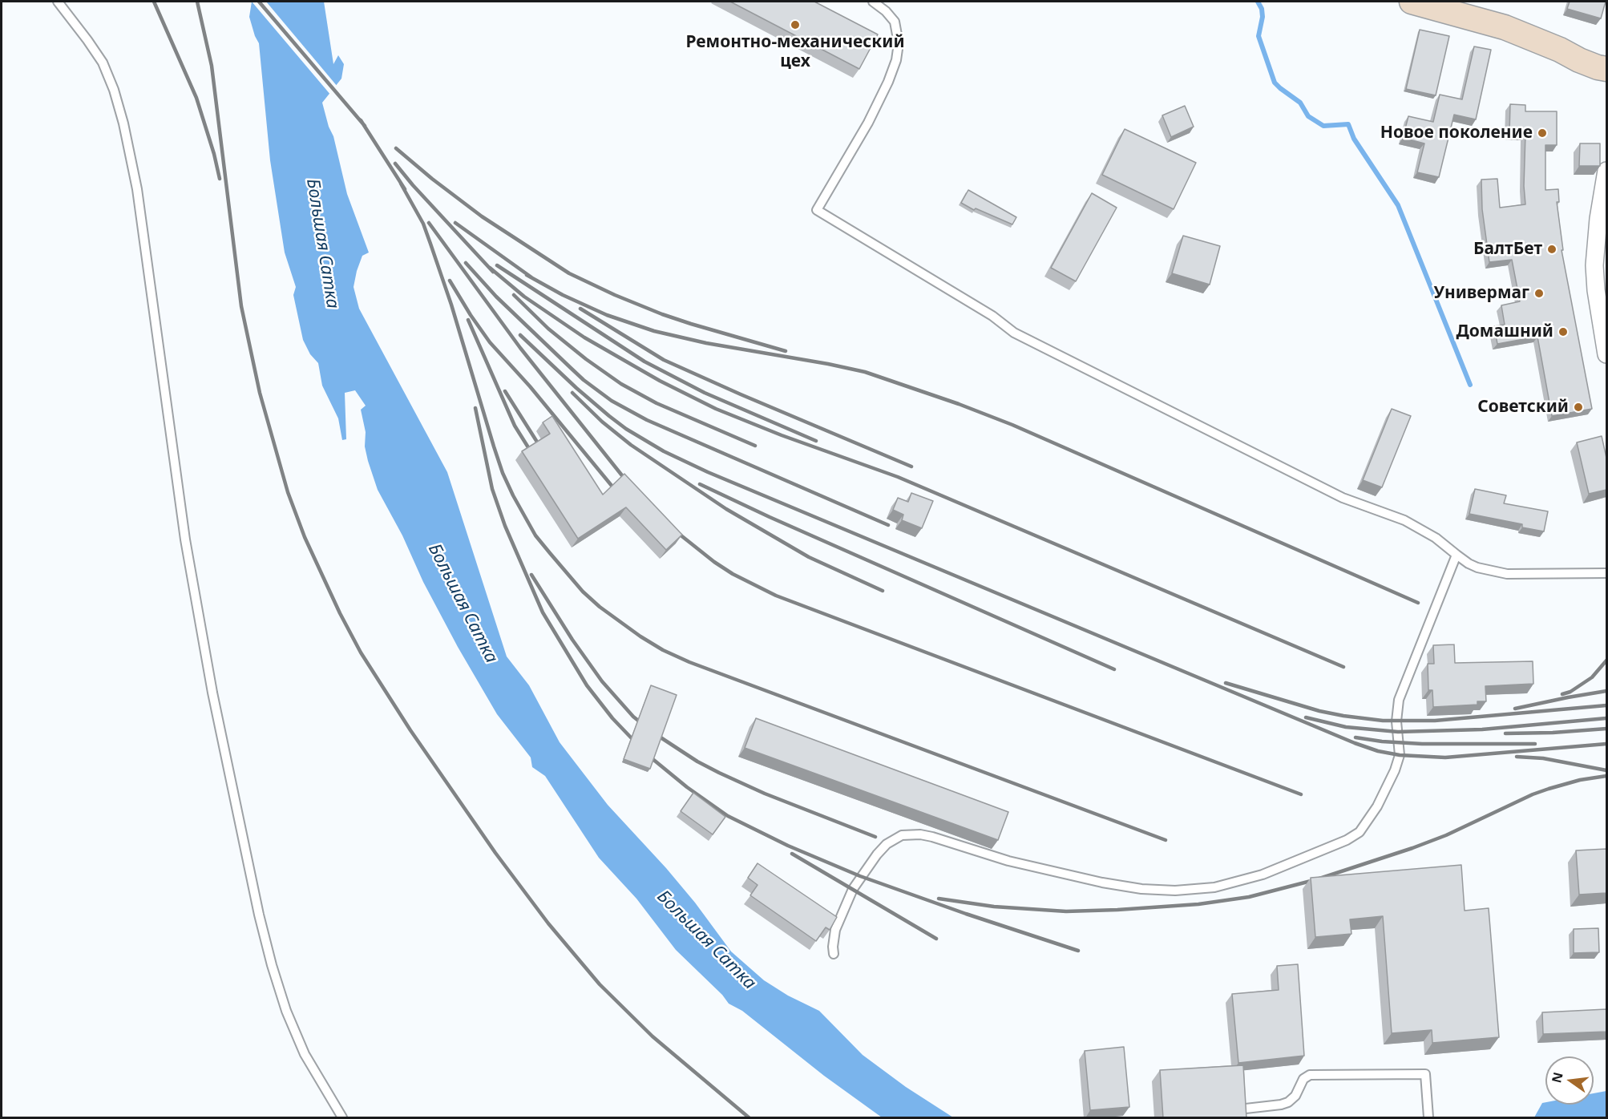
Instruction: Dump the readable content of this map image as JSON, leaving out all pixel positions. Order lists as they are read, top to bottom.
{
  "water": ["Большая Сатка"],
  "places": [
    "Ремонтно-механический цех",
    "Новое поколение",
    "БалтБет",
    "Универмаг",
    "Домашний",
    "Советский"
  ],
  "north": "left"
}
